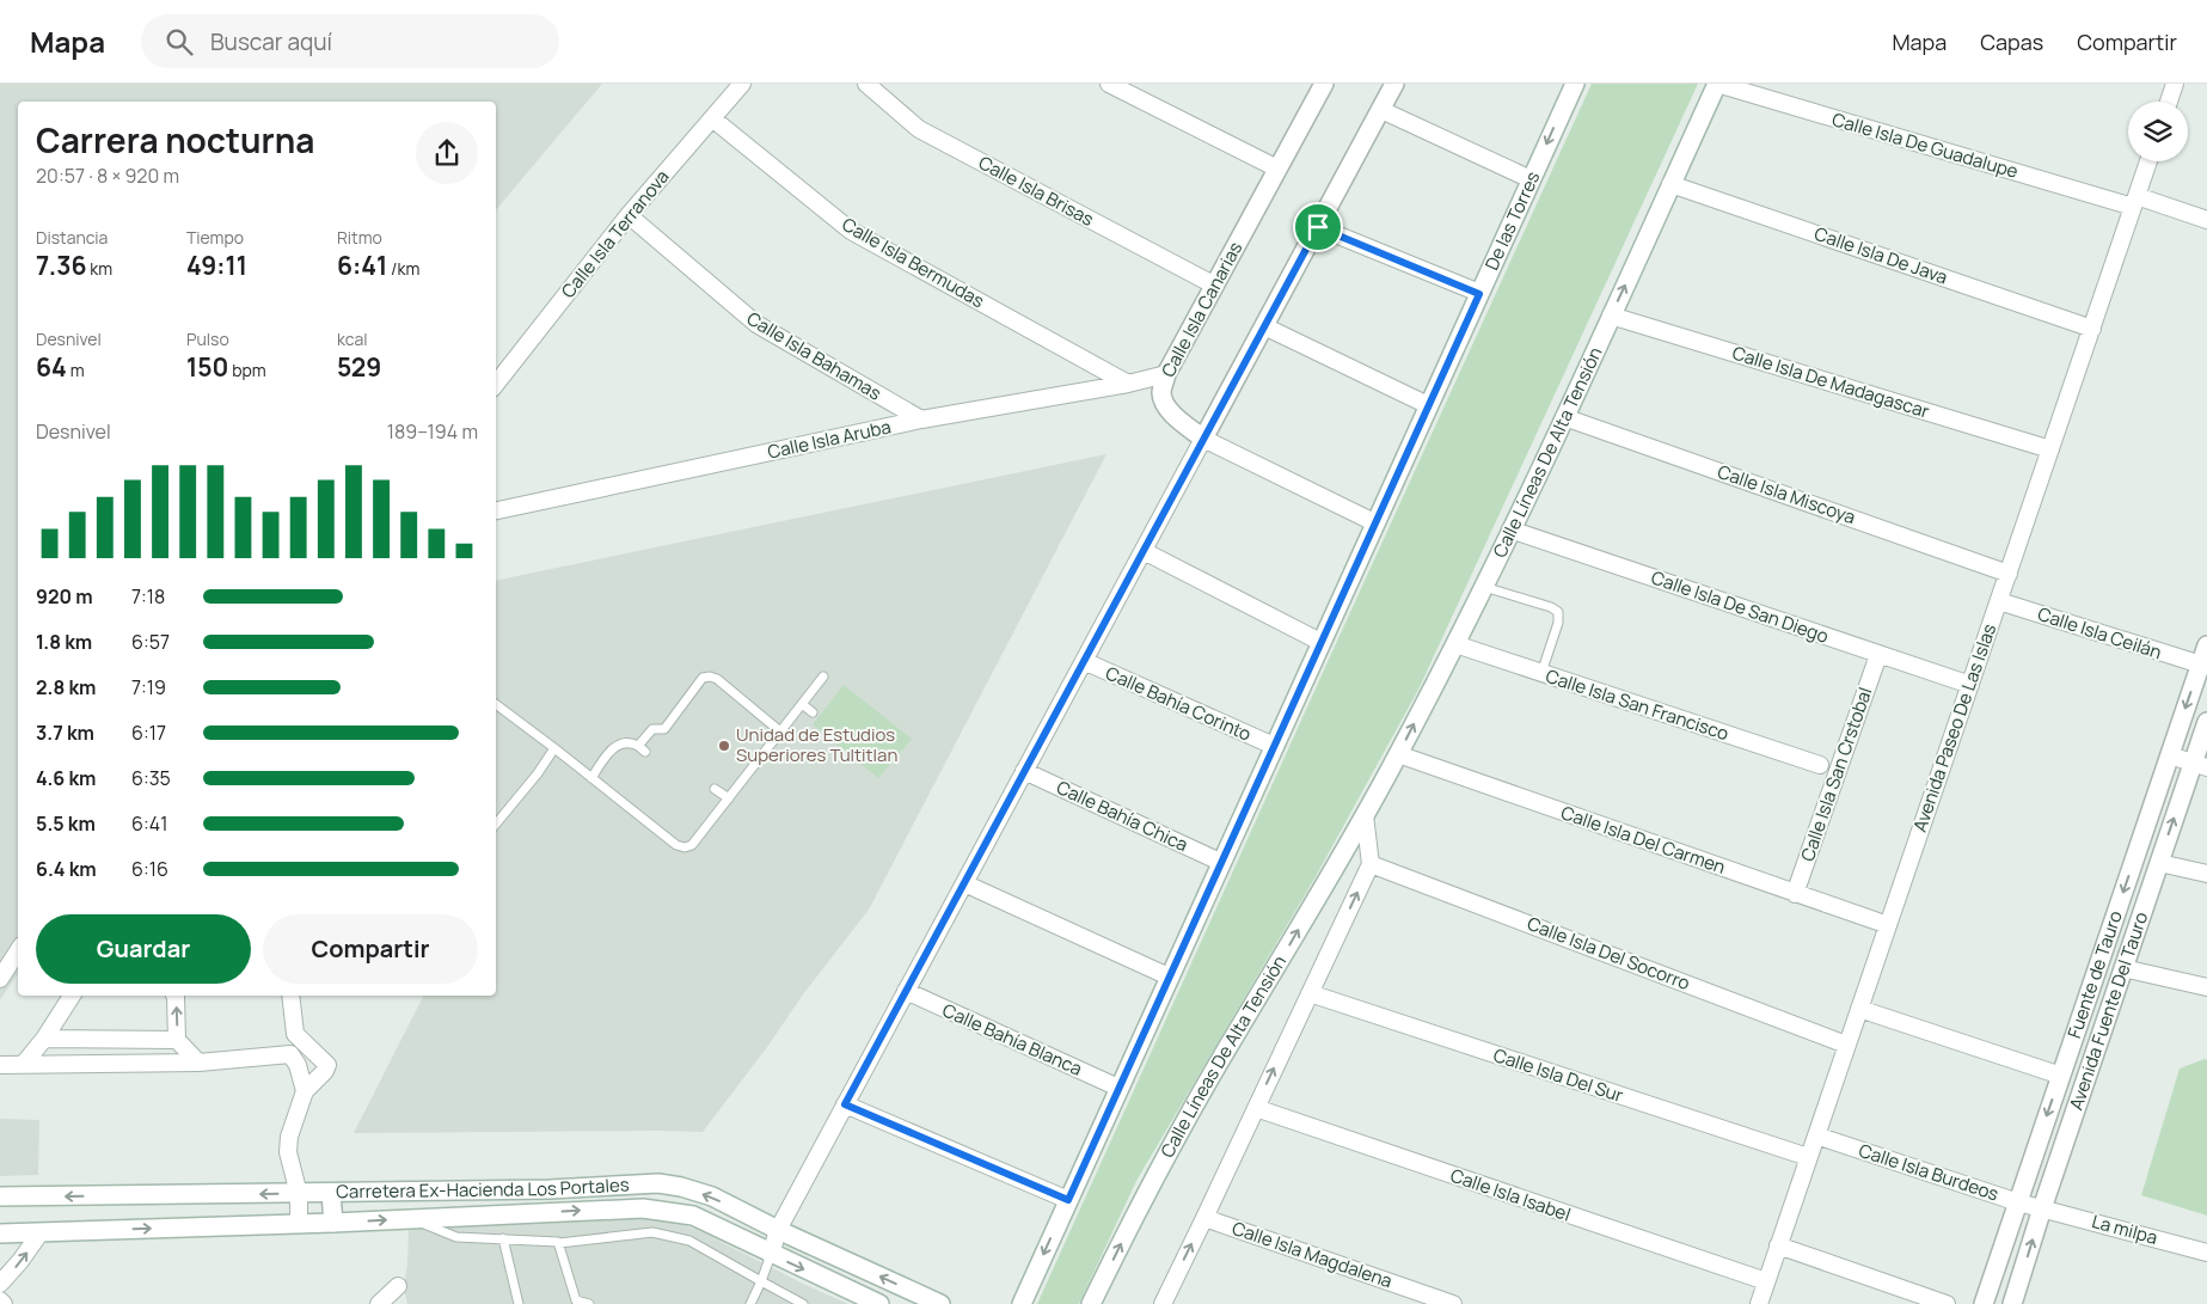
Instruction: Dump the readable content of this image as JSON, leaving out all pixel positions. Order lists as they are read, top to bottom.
{
  "streets": {
    "main road": [
      "De las Torres",
      "Calle Isla Canarias",
      "Calle Líneas De Alta Tensión",
      "Fuente de Tauro",
      "Avenida Fuente Del Tauro",
      "Carretera Ex-Hacienda Los Portales"
    ],
    "street": [
      "Calle Isla De Guadalupe",
      "Calle Isla Brisas",
      "Calle Isla Terranova",
      "Calle Isla De Java",
      "Calle Isla Bermudas",
      "Calle Isla Bahamas",
      "Calle Isla De Madagascar",
      "Calle Isla Aruba",
      "Calle Isla Miscoya",
      "Calle Isla De San Diego",
      "Calle Isla Ceilán",
      "Calle Bahía Corinto",
      "Calle Isla San Francisco",
      "Avenida Paseo De Las Islas",
      "Calle Isla San Crstobal",
      "Calle Bahía Chica",
      "Calle Isla Del Carmen",
      "Calle Isla Del Socorro",
      "Calle Bahía Blanca",
      "Calle Isla Del Sur",
      "Calle Isla Burdeos",
      "Calle Isla Isabel",
      "La milpa",
      "Calle Isla Magdalena"
    ]
  },
  "crossings": [
    ["Calle Isla De Guadalupe", "Calle Líneas De Alta Tensión"],
    ["Calle Isla De Guadalupe", "Avenida Paseo De Las Islas"],
    ["Calle Isla Brisas", "Calle Isla Canarias"],
    ["De las Torres", "Calle Bahía Corinto"],
    ["De las Torres", "Calle Bahía Chica"],
    ["De las Torres", "Calle Bahía Blanca"],
    ["Calle Isla Terranova", "Calle Isla Bermudas"],
    ["Calle Isla Terranova", "Calle Isla Bahamas"],
    ["Calle Isla De Java", "Calle Líneas De Alta Tensión"],
    ["Calle Isla De Java", "Avenida Paseo De Las Islas"],
    ["Calle Isla Bermudas", "Calle Isla Aruba"],
    ["Calle Isla Canarias", "Calle Isla Aruba"],
    ["Calle Isla Bahamas", "Calle Isla Aruba"],
    ["Calle Isla De Madagascar", "Calle Líneas De Alta Tensión"],
    ["Calle Isla De Madagascar", "Avenida Paseo De Las Islas"],
    ["Calle Líneas De Alta Tensión", "Calle Isla Miscoya"],
    ["Calle Líneas De Alta Tensión", "Calle Isla De San Diego"],
    ["Calle Líneas De Alta Tensión", "Calle Isla San Francisco"],
    ["Calle Líneas De Alta Tensión", "Calle Isla Del Carmen"],
    ["Calle Isla Miscoya", "Avenida Paseo De Las Islas"],
    ["Calle Isla De San Diego", "Avenida Paseo De Las Islas"],
    ["Calle Isla De San Diego", "Calle Isla San Crstobal"],
    ["Calle Isla Ceilán", "Avenida Paseo De Las Islas"],
    ["Calle Isla Ceilán", "Fuente de Tauro"],
    ["Avenida Paseo De Las Islas", "Calle Isla Del Carmen"],
    ["Avenida Paseo De Las Islas", "Calle Isla Del Socorro"],
    ["Avenida Paseo De Las Islas", "Calle Isla Del Sur"],
    ["Avenida Paseo De Las Islas", "Calle Isla Burdeos"],
    ["Avenida Paseo De Las Islas", "Calle Isla Isabel"],
    ["Calle Isla San Crstobal", "Calle Isla Del Carmen"],
    ["Fuente de Tauro", "Calle Isla Burdeos"],
    ["Avenida Fuente Del Tauro", "Calle Isla Burdeos"],
    ["Avenida Fuente Del Tauro", "La milpa"],
    ["Calle Isla Burdeos", "La milpa"]
  ],
  "one_way": ["Calle Líneas De Alta Tensión", "Fuente de Tauro"],
  "places": ["Unidad de Estudios Superiores Tultitlan"],
  "page": {
    "header": "Mapa",
    "search": "Buscar aquí",
    "nav": ["Mapa", "Capas", "Compartir"],
    "heading": ["Carrera nocturna", "20:57 · 8 × 920 m"],
    "stats": [
      ["Distancia", "7.36 km"],
      ["Tiempo", "49:11"],
      ["Ritmo", "6:41 /km"],
      ["Desnivel", "64 m"],
      ["Pulso", "150 bpm"],
      ["kcal", "529"]
    ],
    "chart": ["Desnivel", "189–194 m"],
    "list": [
      {
        "name": "920 m",
        "note": "7:18"
      },
      {
        "name": "1.8 km",
        "note": "6:57"
      },
      {
        "name": "2.8 km",
        "note": "7:19"
      },
      {
        "name": "3.7 km",
        "note": "6:17"
      },
      {
        "name": "4.6 km",
        "note": "6:35"
      },
      {
        "name": "5.5 km",
        "note": "6:41"
      },
      {
        "name": "6.4 km",
        "note": "6:16"
      }
    ],
    "buttons": ["Guardar", "Compartir"]
  }
}
